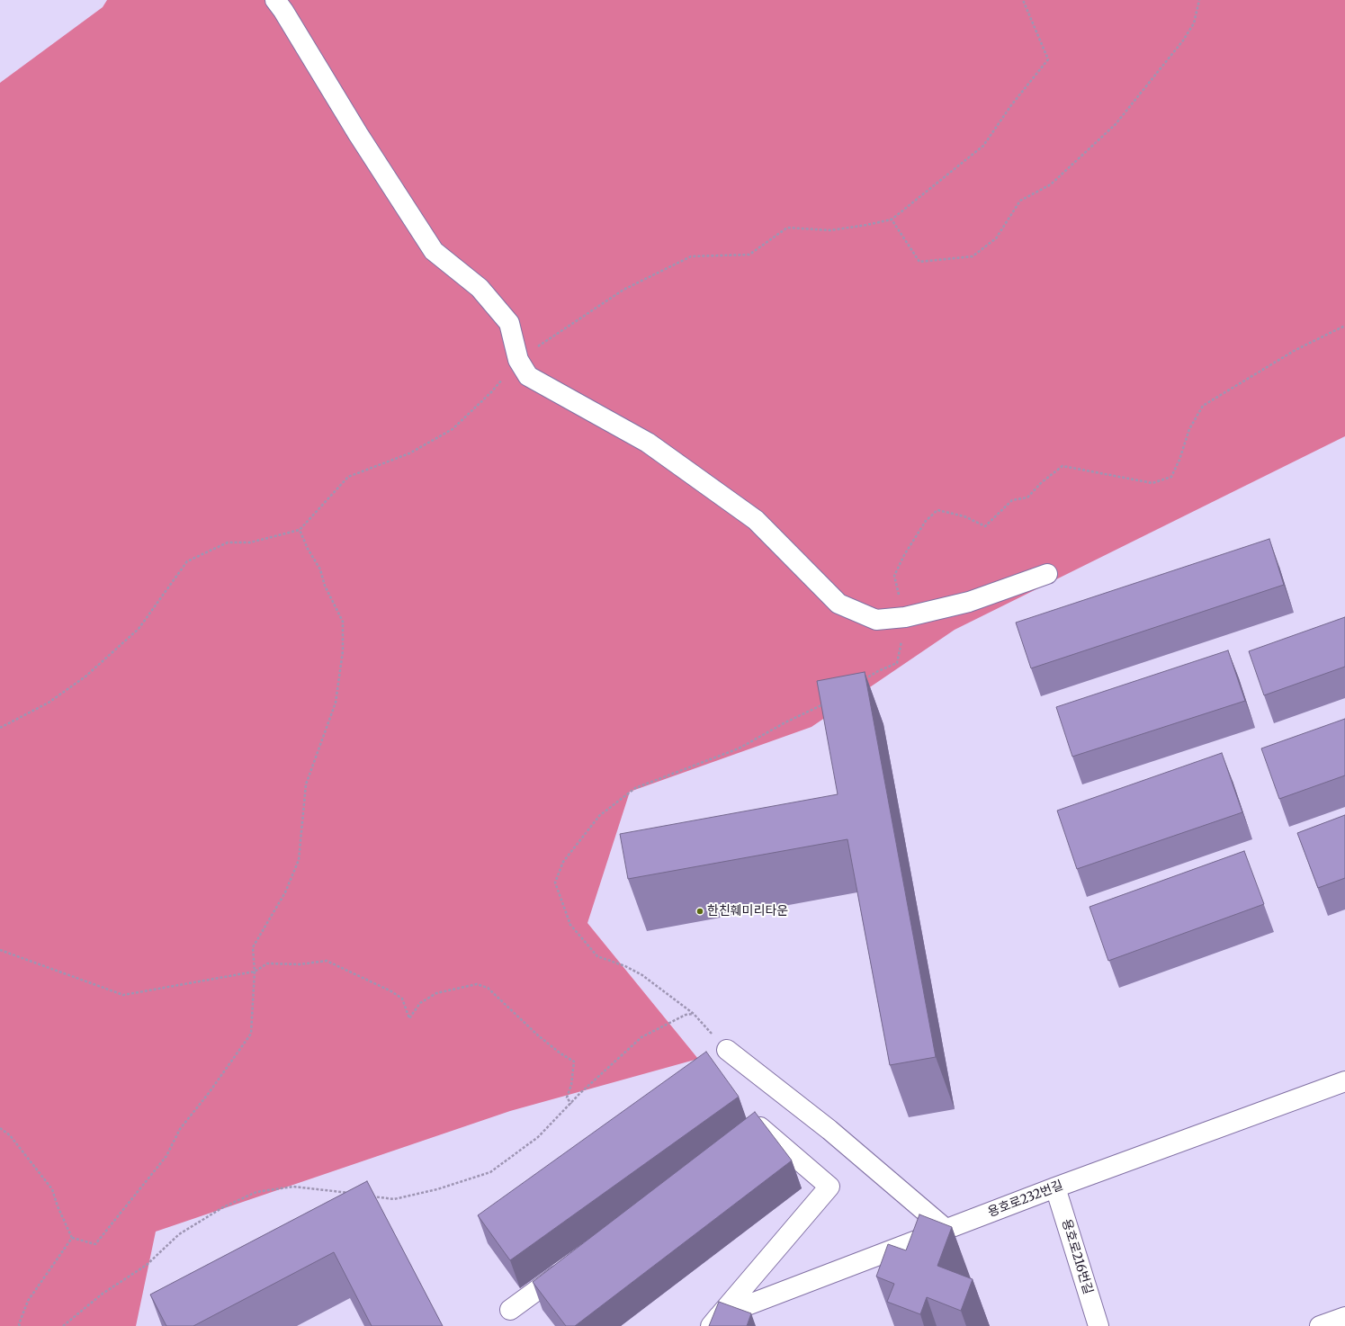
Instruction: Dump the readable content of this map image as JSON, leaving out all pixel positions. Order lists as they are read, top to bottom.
{
  "streets": {
    "street": ["용호로232번길", "용호로216번길"]
  },
  "crossings": [
    ["용호로232번길", "용호로216번길"]
  ],
  "places": ["한친훼미리타운"]
}
